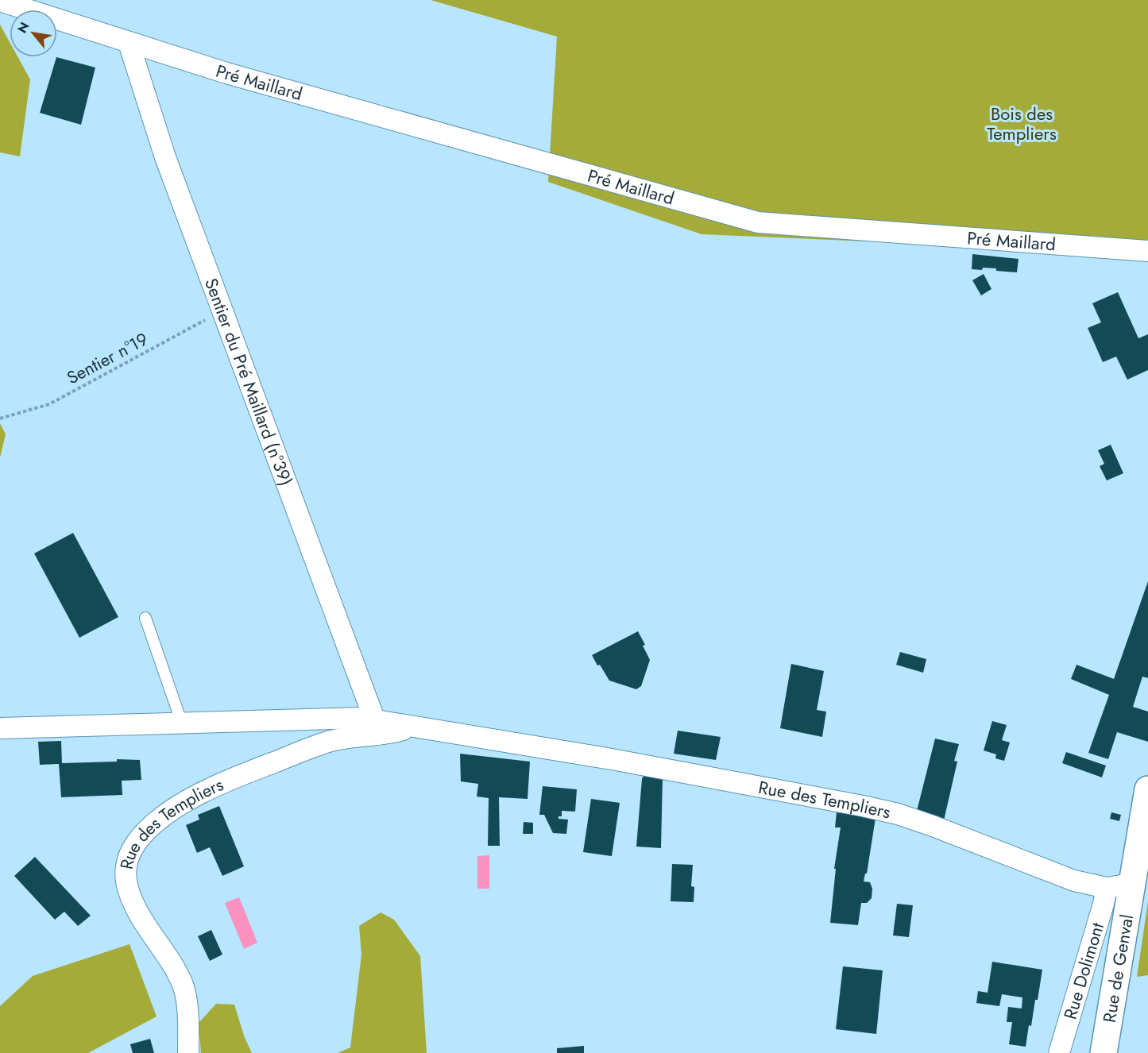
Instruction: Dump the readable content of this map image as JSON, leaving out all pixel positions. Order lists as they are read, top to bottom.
{
  "streets": {
    "street": [
      "Pré Maillard",
      "Sentier du Pré Maillard (n°39)",
      "Rue des Templiers",
      "Rue de Genval",
      "Rue Dolimont"
    ],
    "path": ["Sentier n°19"]
  },
  "crossings": [
    ["Pré Maillard", "Sentier du Pré Maillard (n°39)"],
    ["Sentier n°19", "Sentier du Pré Maillard (n°39)"],
    ["Sentier du Pré Maillard (n°39)", "Rue des Templiers"],
    ["Rue des Templiers", "Rue de Genval"],
    ["Rue des Templiers", "Rue Dolimont"],
    ["Rue de Genval", "Rue Dolimont"]
  ],
  "parks": ["Bois des Templiers"],
  "north": "top left"
}
